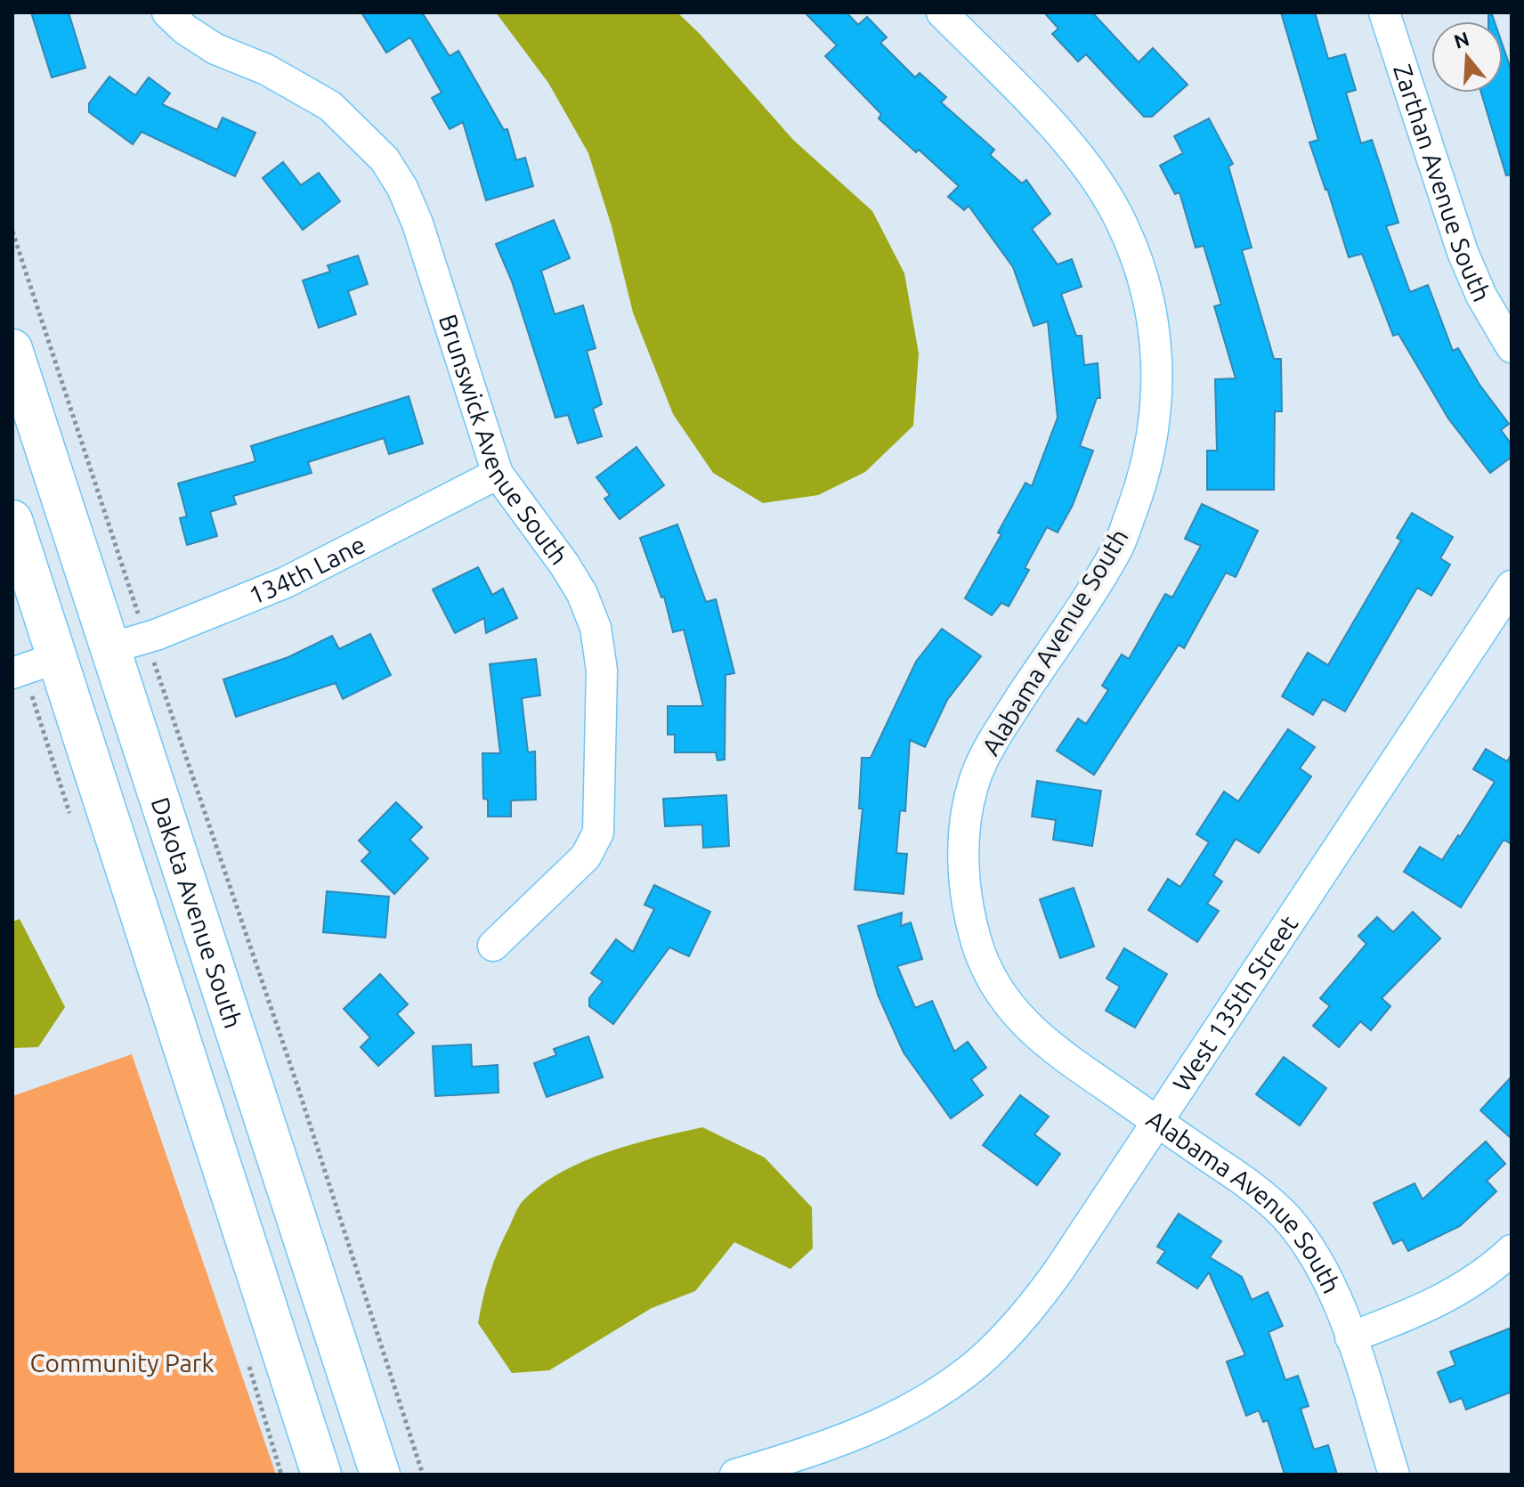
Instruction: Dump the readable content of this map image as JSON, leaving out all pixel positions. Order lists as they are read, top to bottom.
{
  "streets": {
    "main road": ["Dakota Avenue South"],
    "street": [
      "Zarthan Avenue South",
      "Brunswick Avenue South",
      "134th Lane",
      "Alabama Avenue South",
      "West 135th Street"
    ]
  },
  "crossings": [
    ["Brunswick Avenue South", "134th Lane"],
    ["134th Lane", "Dakota Avenue South"],
    ["Alabama Avenue South", "West 135th Street"]
  ],
  "parks": ["Community Park"],
  "north": "top"
}
